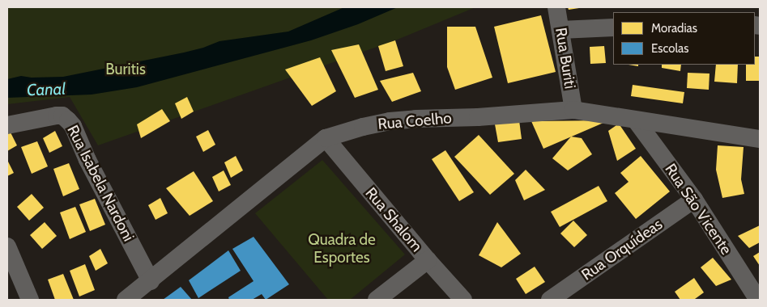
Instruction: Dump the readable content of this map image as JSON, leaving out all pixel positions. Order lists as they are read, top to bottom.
{
  "streets": {
    "street": [
      "Rua Buriti",
      "Rua Coelho",
      "Rua Isabela Nardoni",
      "Rua São Vicente",
      "Rua Shalom",
      "Rua Orquídeas"
    ]
  },
  "crossings": [
    ["Rua Buriti", "Rua Coelho"],
    ["Rua Coelho", "Rua Isabela Nardoni"],
    ["Rua Coelho", "Rua São Vicente"],
    ["Rua Coelho", "Rua Shalom"],
    ["Rua São Vicente", "Rua Orquídeas"]
  ],
  "water": ["Canal"],
  "parks": ["Buritis", "Quadra de Esportes"],
  "legend": ["Moradias", "Escolas"]
}
